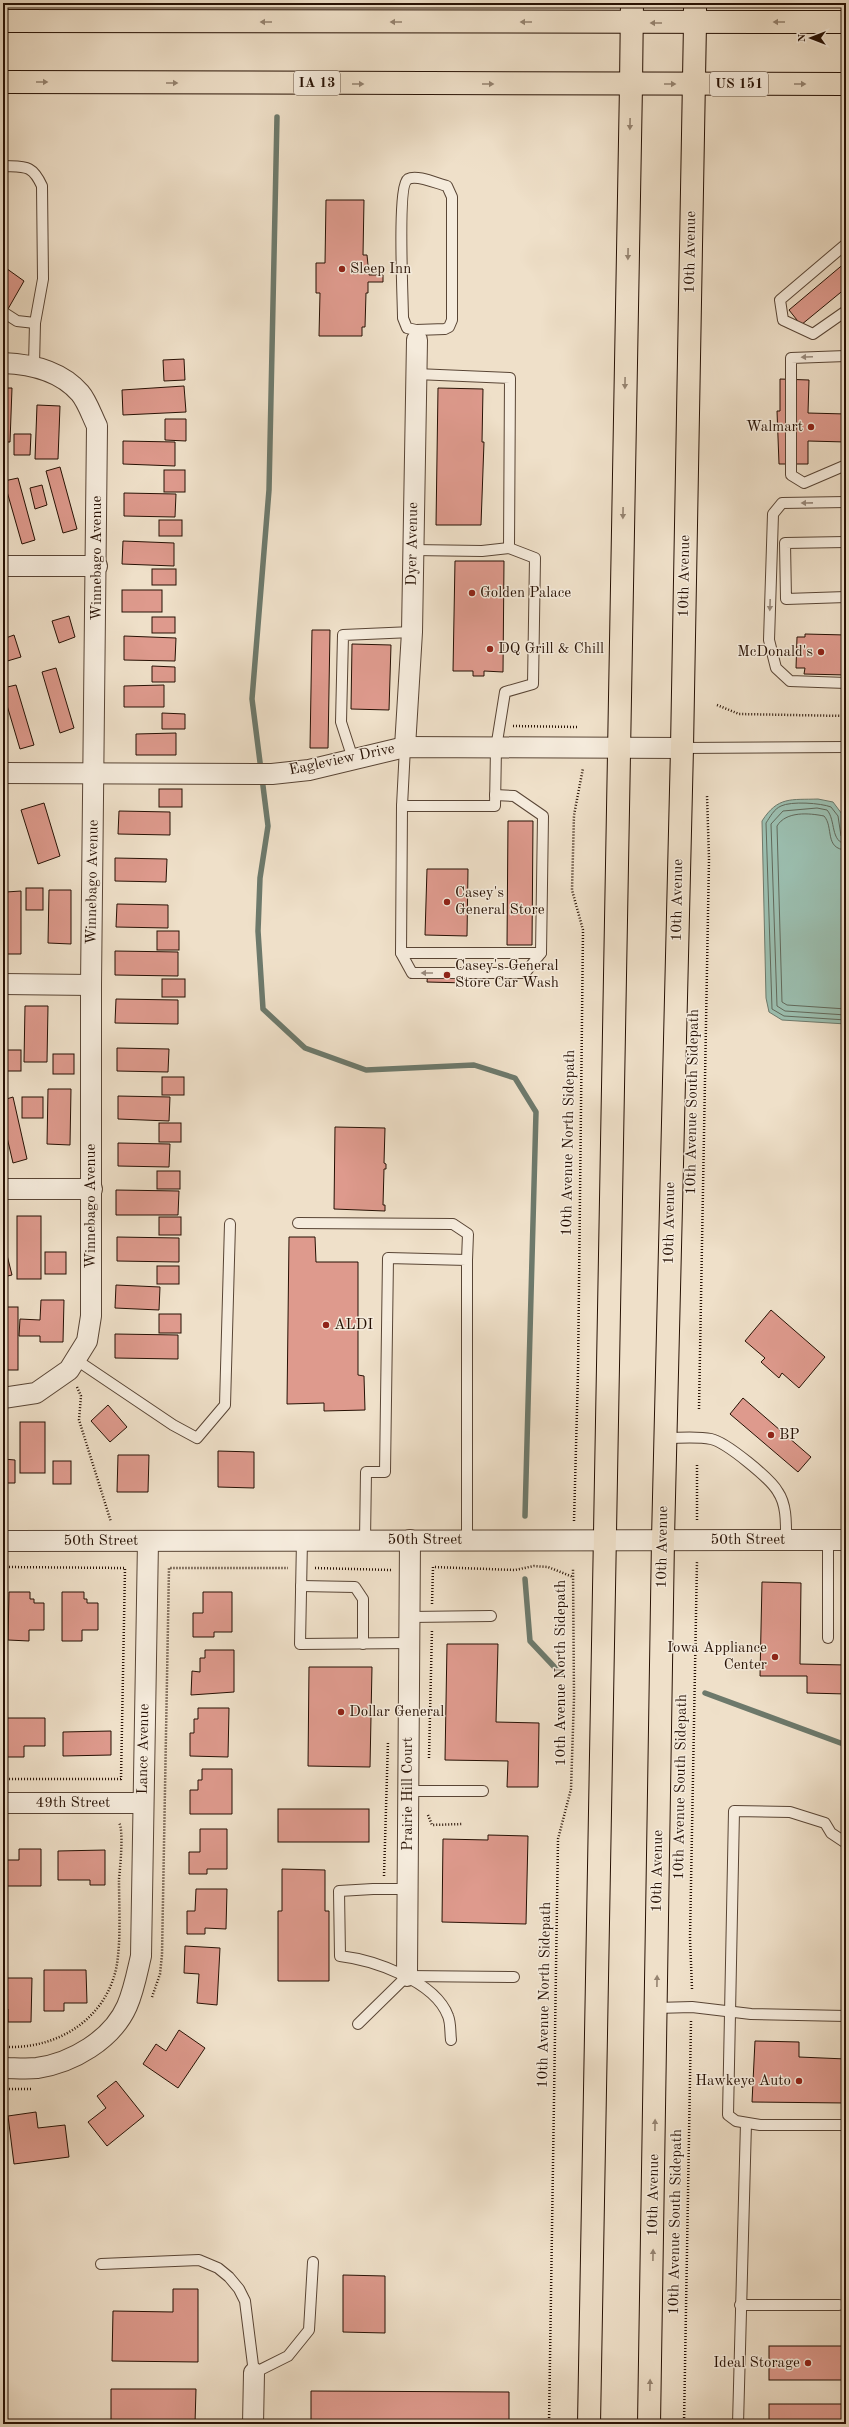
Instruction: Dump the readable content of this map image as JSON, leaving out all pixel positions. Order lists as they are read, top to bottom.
{
  "streets": {
    "main road": ["IA 13", "US 151", "10th Avenue"],
    "street": [
      "Dyer Avenue",
      "Winnebago Avenue",
      "Eagleview Drive",
      "50th Street",
      "Lance Avenue",
      "Prairie Hill Court",
      "49th Street"
    ],
    "path": ["10th Avenue South Sidepath", "10th Avenue North Sidepath"]
  },
  "crossings": [
    ["IA 13", "US 151"],
    ["US 151", "10th Avenue"],
    ["10th Avenue", "Eagleview Drive"],
    ["10th Avenue", "50th Street"],
    ["Dyer Avenue", "Eagleview Drive"],
    ["Winnebago Avenue", "Eagleview Drive"],
    ["50th Street", "Lance Avenue"],
    ["50th Street", "Prairie Hill Court"],
    ["Lance Avenue", "49th Street"]
  ],
  "places": [
    "Sleep Inn",
    "Walmart",
    "Golden Palace",
    "DQ Grill & Chill",
    "McDonald's",
    "Casey's General Store",
    "Casey's General Store Car Wash",
    "ALDI",
    "BP",
    "Iowa Appliance Center",
    "Dollar General",
    "Hawkeye Auto",
    "Ideal Storage"
  ],
  "north": "left"
}
